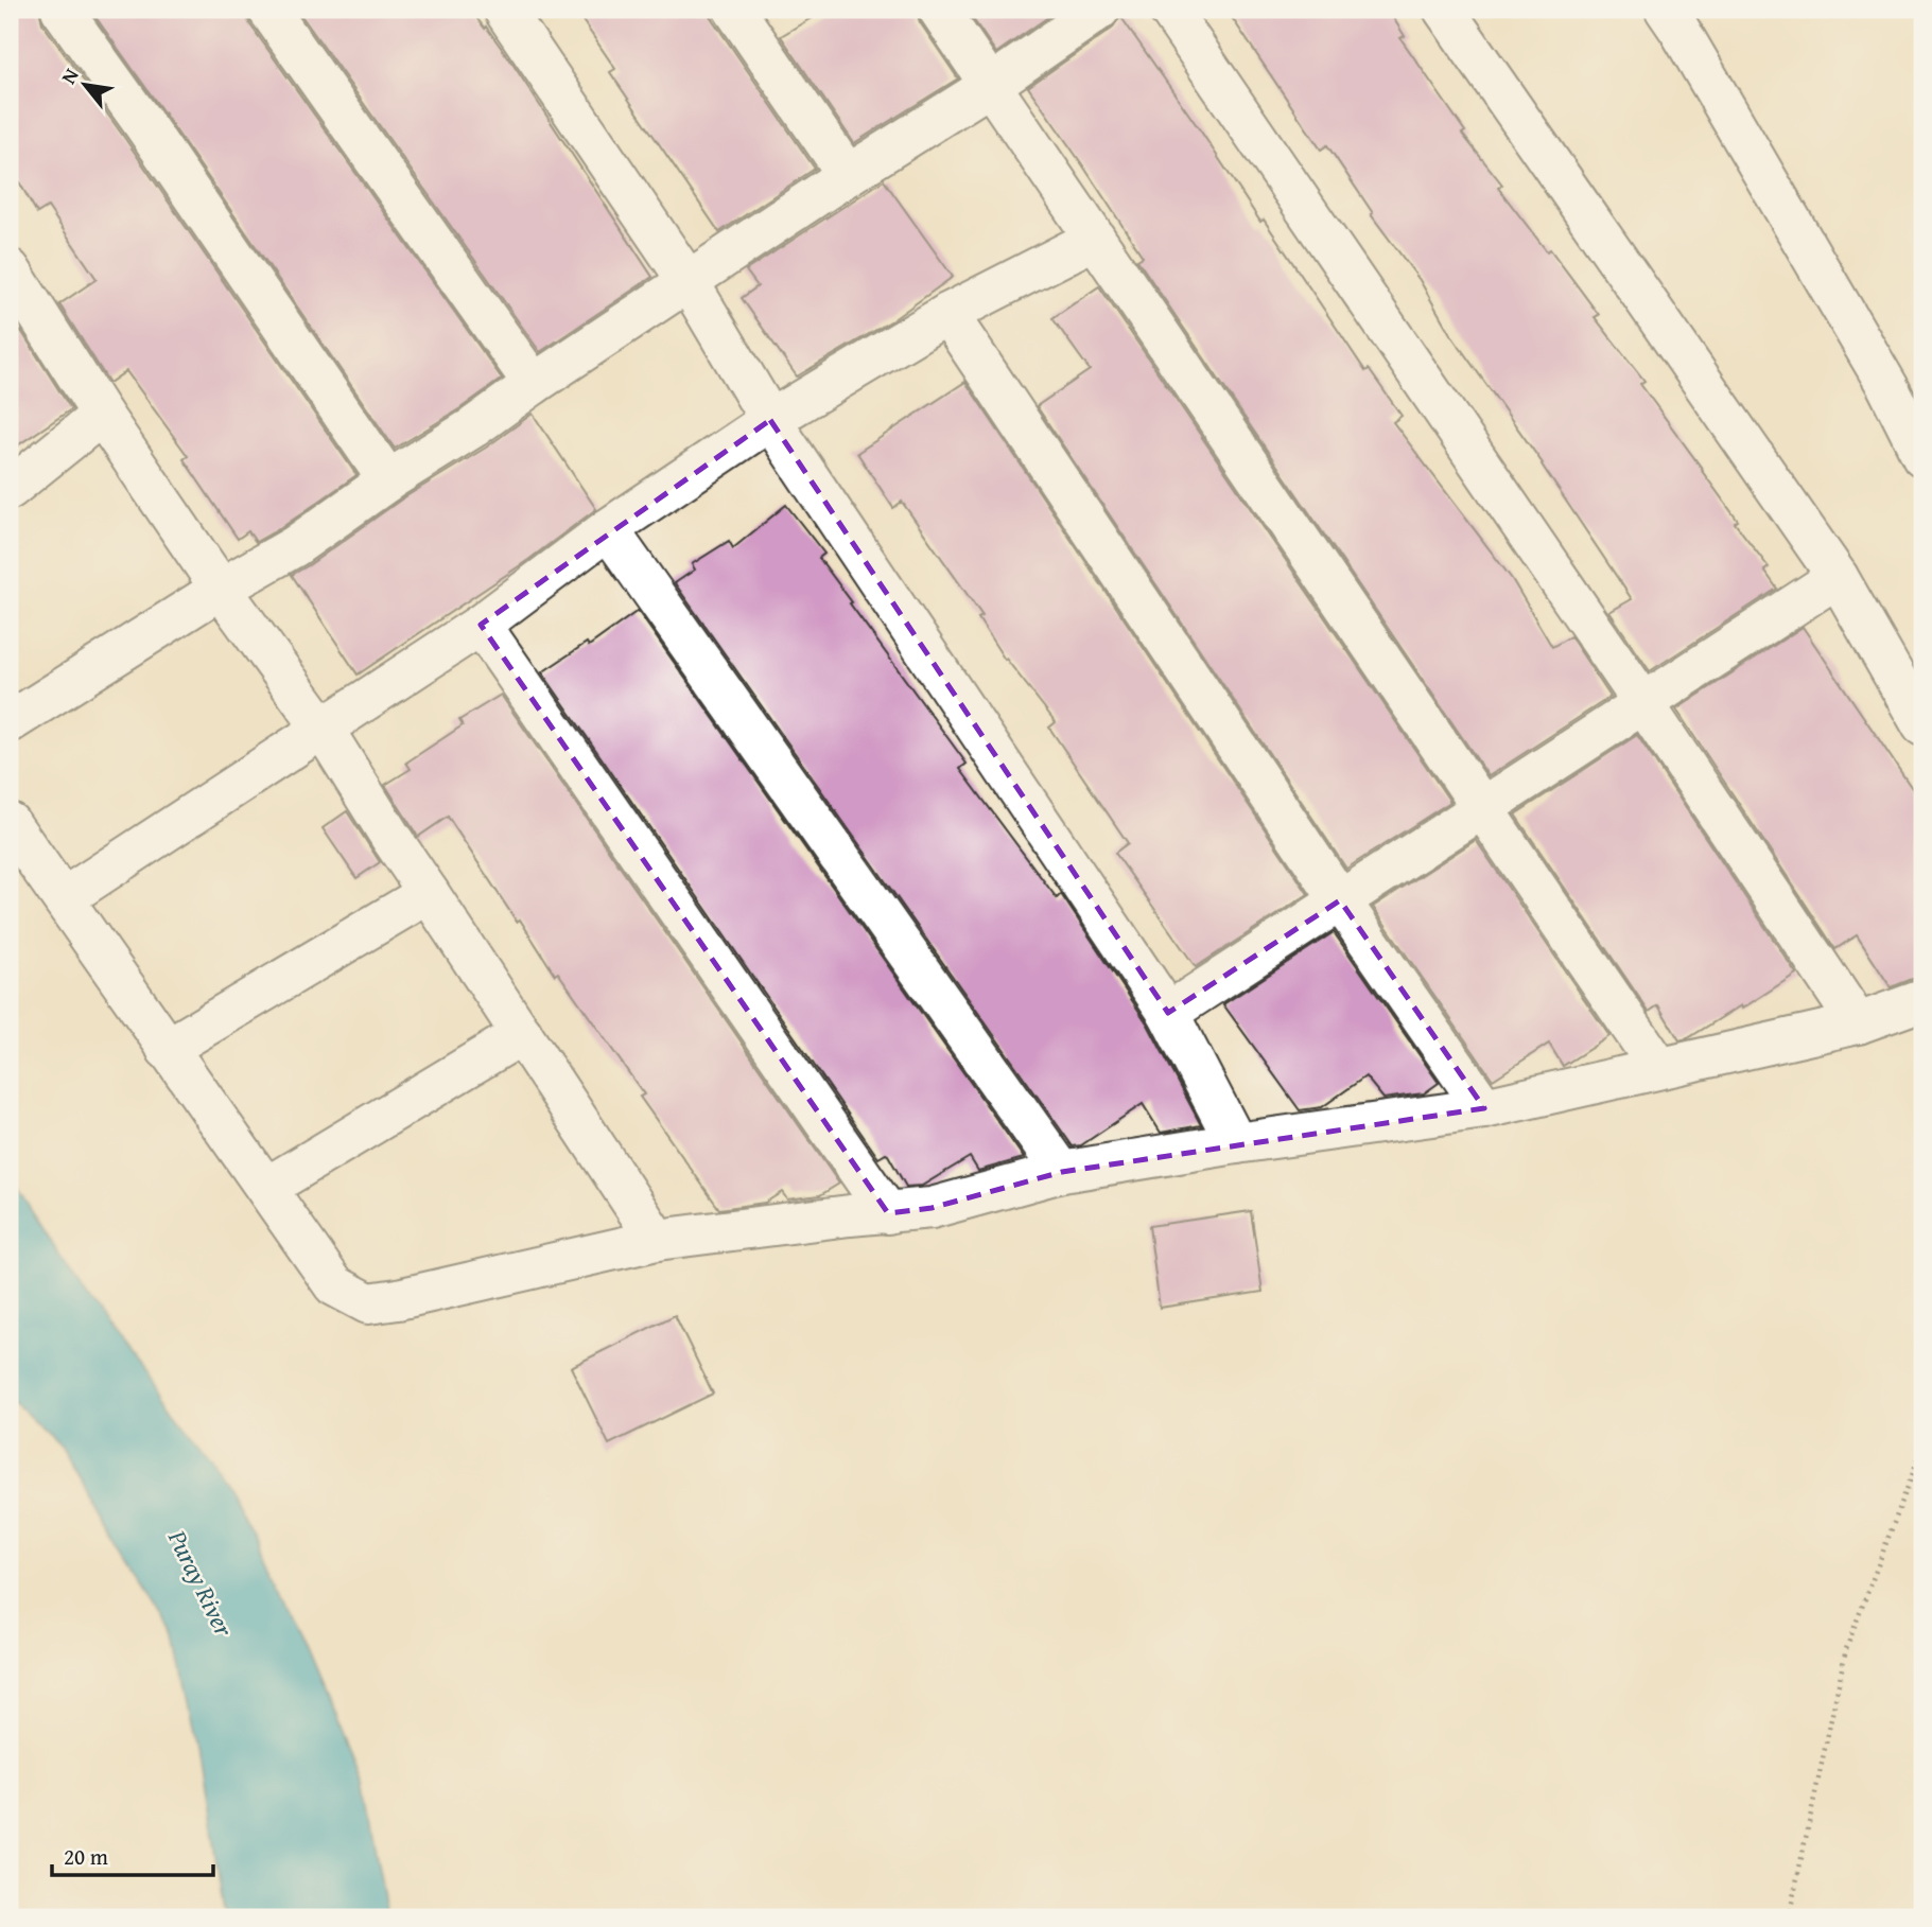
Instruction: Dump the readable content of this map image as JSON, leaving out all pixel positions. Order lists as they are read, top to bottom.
{
  "water": ["Puray River"],
  "scale_bar": "20 m",
  "north": "top left"
}
